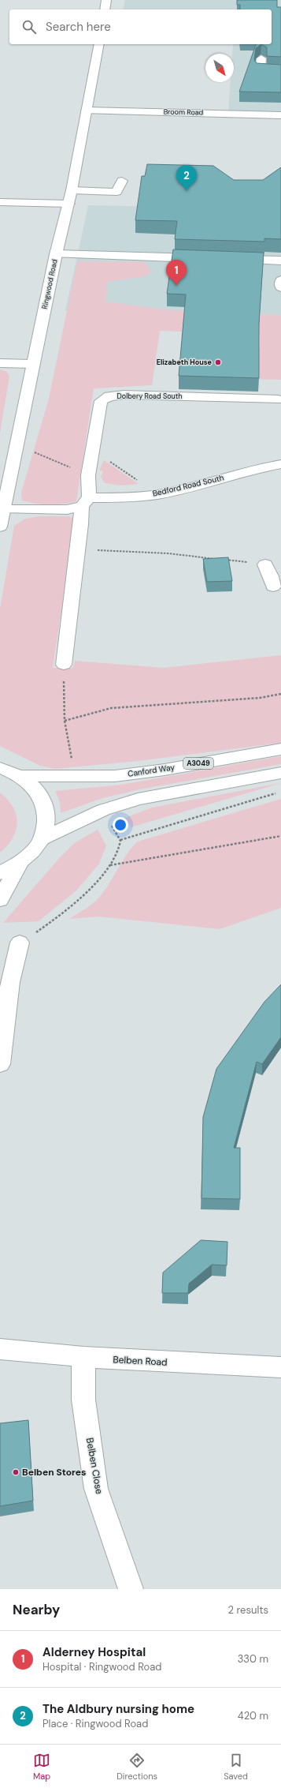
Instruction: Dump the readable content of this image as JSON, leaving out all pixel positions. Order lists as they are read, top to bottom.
{
  "streets": {
    "main road": [
      "Broom Road",
      "Ringwood Road",
      "Dolbery Road South",
      "Bedford Road South",
      "A3049",
      "Canford Way",
      "Belben Road",
      "Belben Close"
    ]
  },
  "crossings": [
    ["Broom Road", "Ringwood Road"],
    ["Ringwood Road", "Bedford Road South"],
    ["Dolbery Road South", "Bedford Road South"],
    ["A3049", "Canford Way"],
    ["Belben Road", "Belben Close"]
  ],
  "places": ["Elizabeth House", "Belben Stores"],
  "north": "bottom right",
  "page": {
    "search": "Search here",
    "pins": ["2", "1"],
    "heading": ["Nearby", "2 results"],
    "list": [
      {
        "mark": "1",
        "name": "Alderney Hospital",
        "note": "Hospital · Ringwood Road",
        "value": "330 m"
      },
      {
        "mark": "2",
        "name": "The Aldbury nursing home",
        "note": "Place · Ringwood Road",
        "value": "420 m"
      }
    ],
    "nav": ["Map", "Directions", "Saved"]
  }
}
